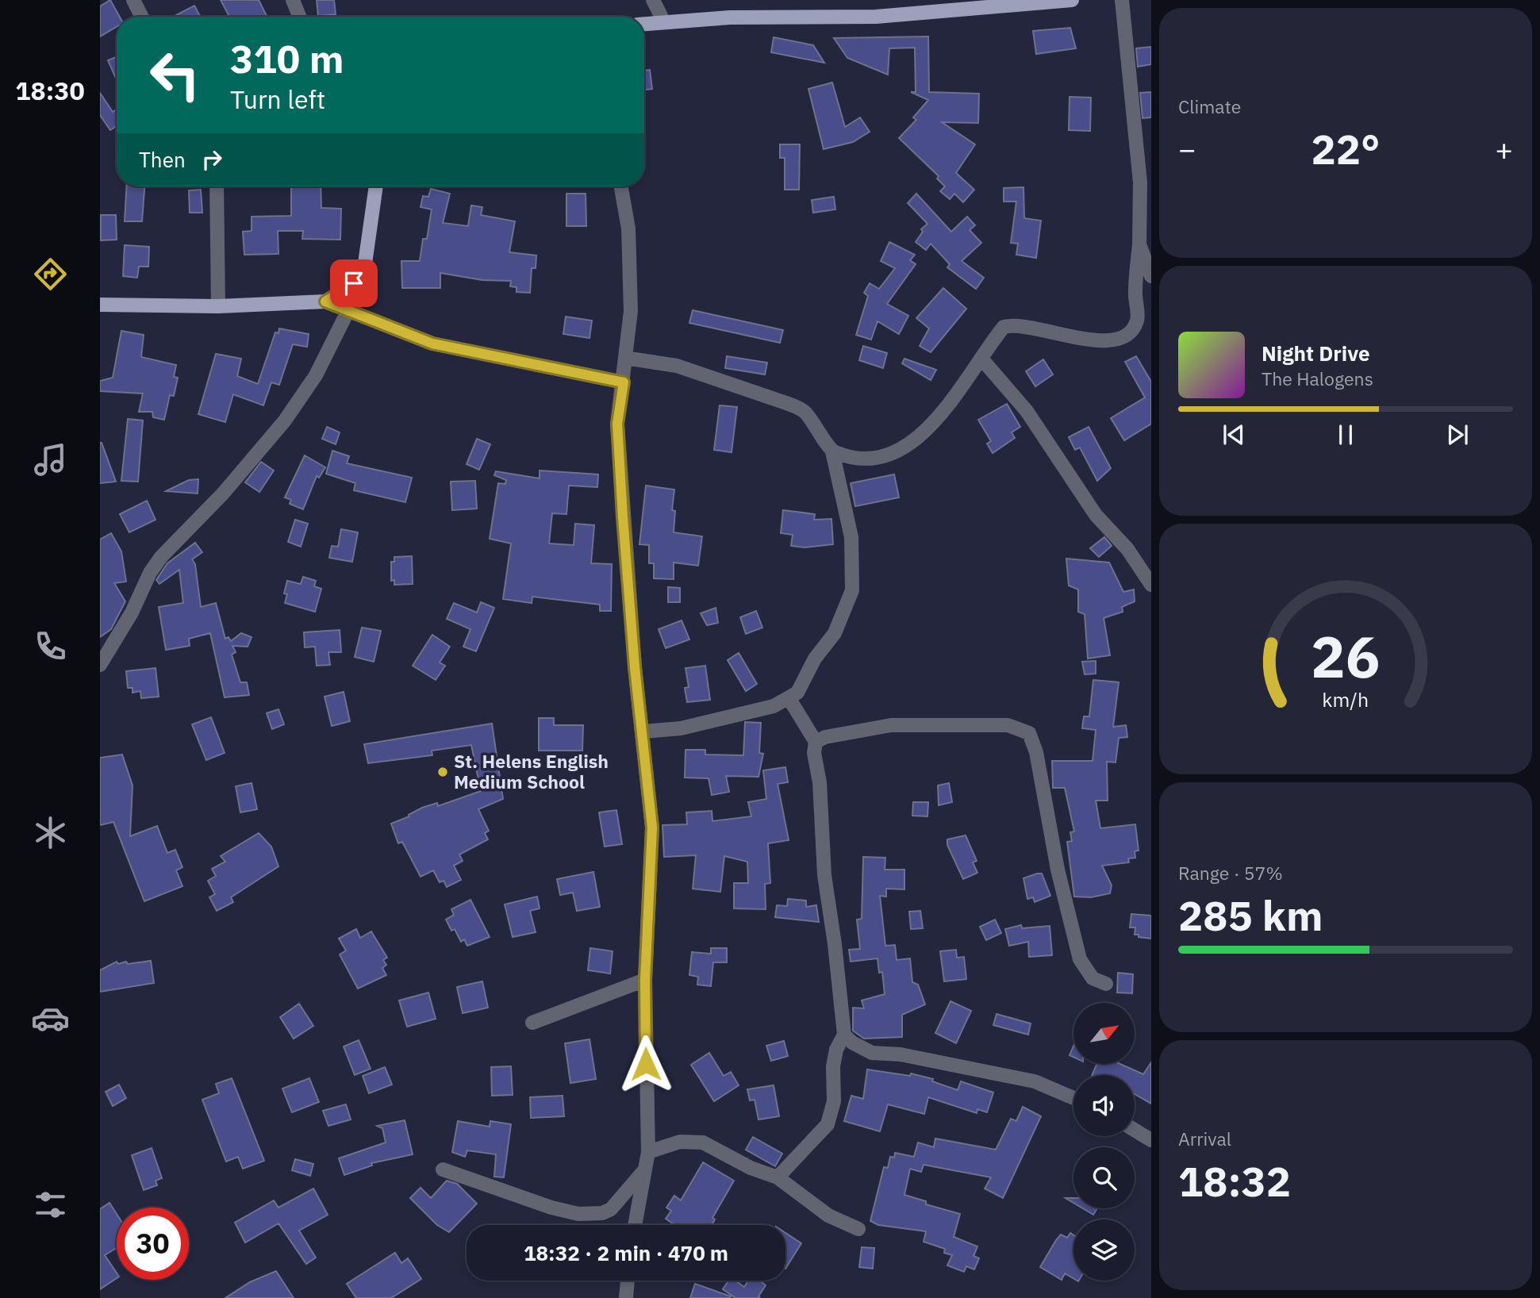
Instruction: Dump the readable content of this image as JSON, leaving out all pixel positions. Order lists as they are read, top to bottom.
{
  "places": ["St. Helens English Medium School"],
  "north": "top right",
  "page": {
    "tabs": "18:30",
    "tile": [
      "Climate",
      ["Range · 57%", "285 km"],
      ["Arrival", "18:32"]
    ],
    "turn": ["310 m", "Turn left"],
    "heat": ["−", "22°", "+"],
    "then": "Then",
    "song": ["Night Drive", "The Halogens"],
    "limit": "30",
    "trip": "18:32 · 2 min · 470 m",
    "gauge": ["26", "km/h"]
  }
}
